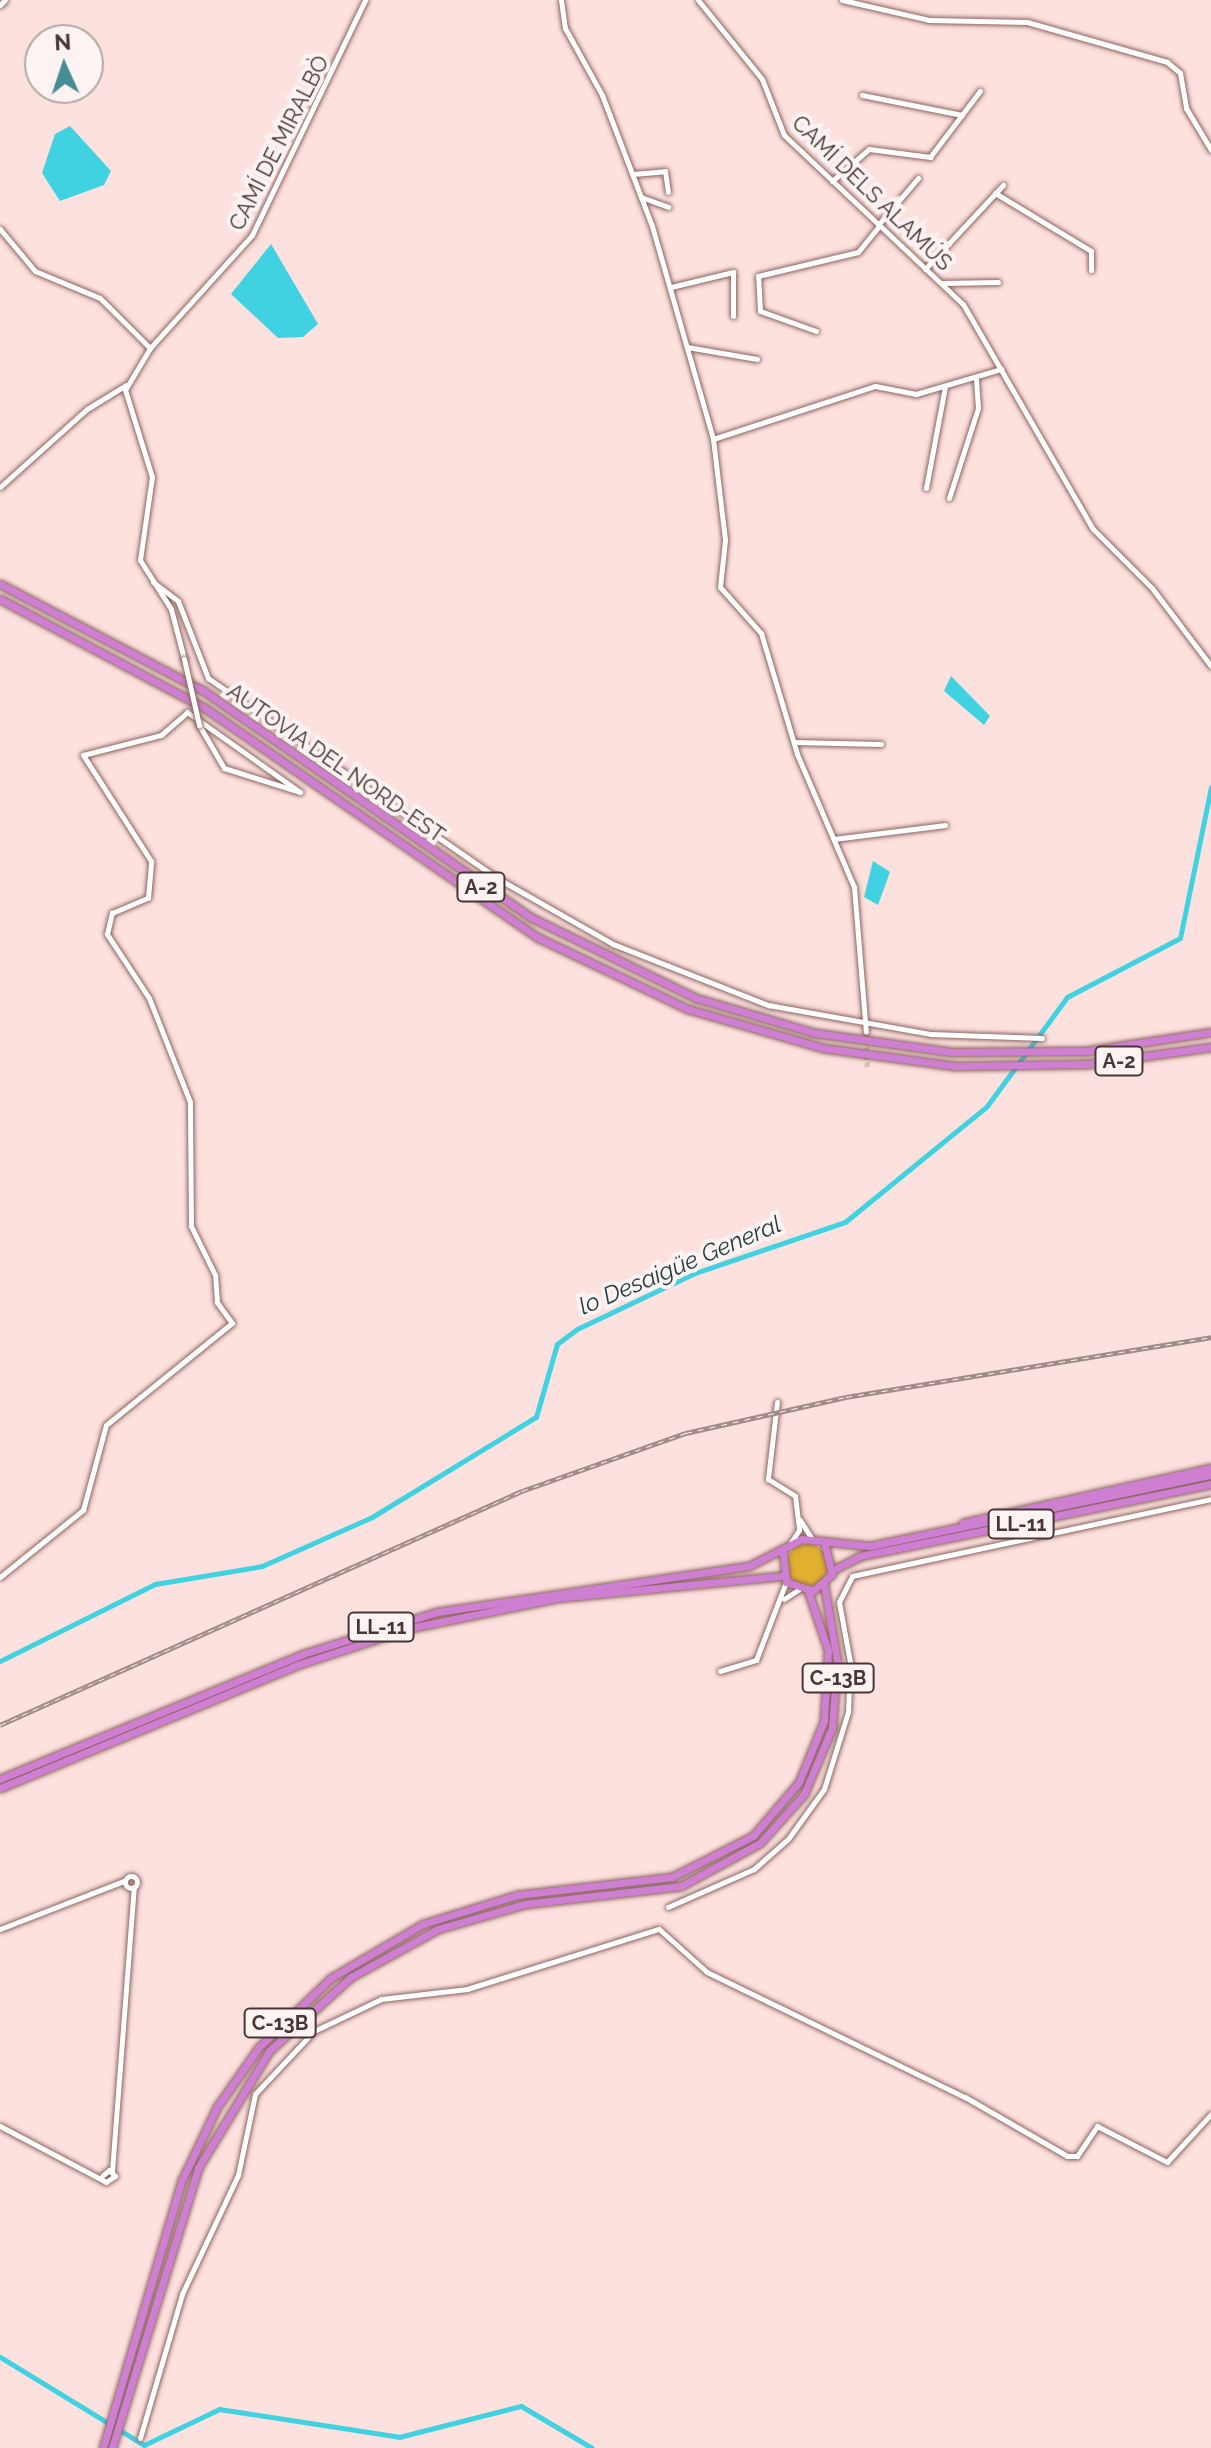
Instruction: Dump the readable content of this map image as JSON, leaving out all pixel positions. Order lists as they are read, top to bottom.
{
  "streets": {
    "highway": [
      "AUTOVIA DEL NORD-EST",
      "A-2",
      "LL-11",
      "C-13B"
    ],
    "street": ["CAMÍ DE MIRALBÒ", "CAMÍ DELS ALAMÚS"]
  },
  "crossings": [
    ["LL-11", "C-13B"]
  ],
  "water": ["lo Desaigüe General"],
  "north": "top"
}
